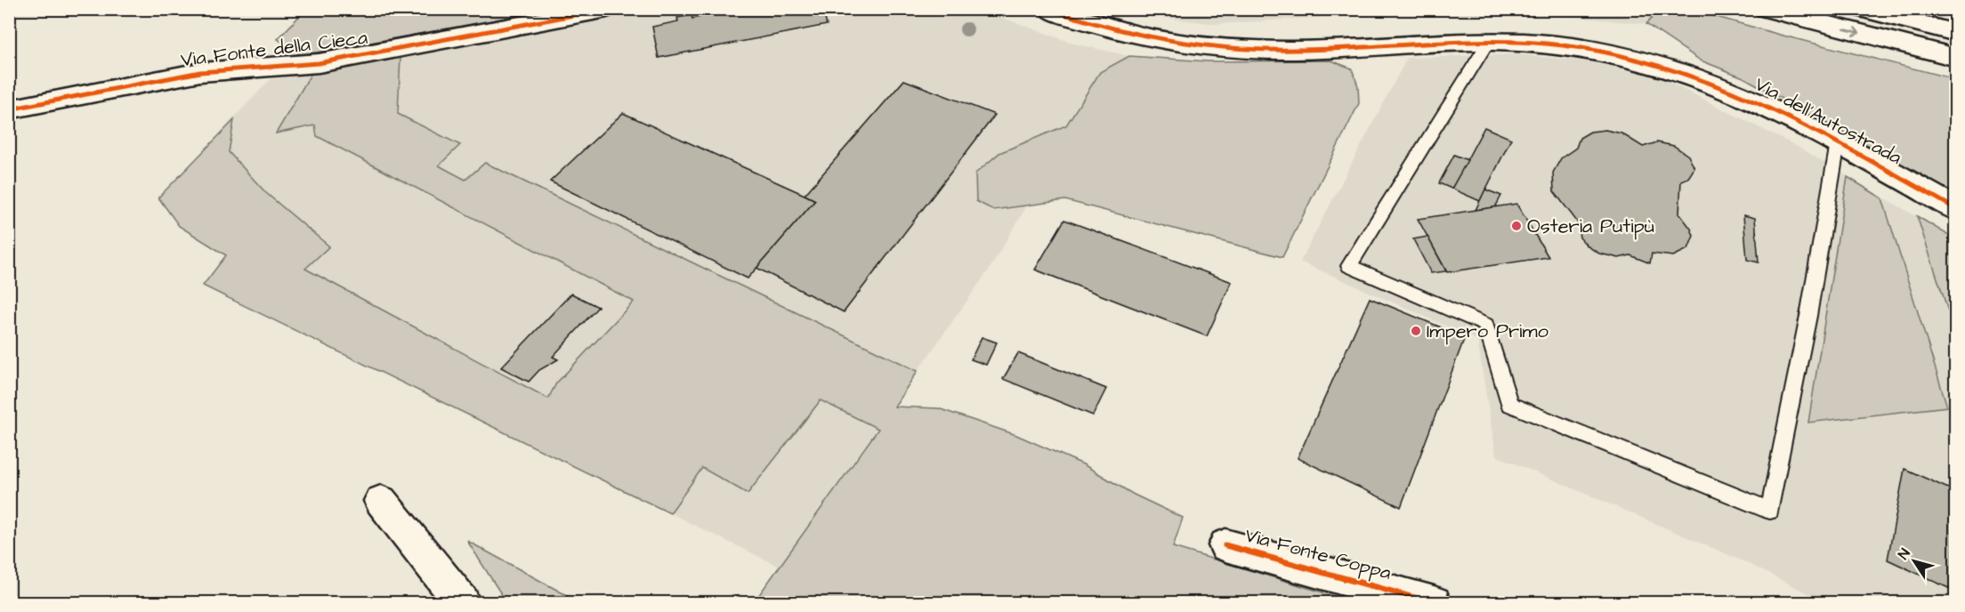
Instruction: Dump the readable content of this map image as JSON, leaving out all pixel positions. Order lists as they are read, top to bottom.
{
  "streets": {
    "main road": ["Via Fonte della Cieca", "Via dell'Autostrada", "Via Fonte Coppa"]
  },
  "places": ["Osteria Putipù", "Impero Primo"],
  "north": "top left"
}
